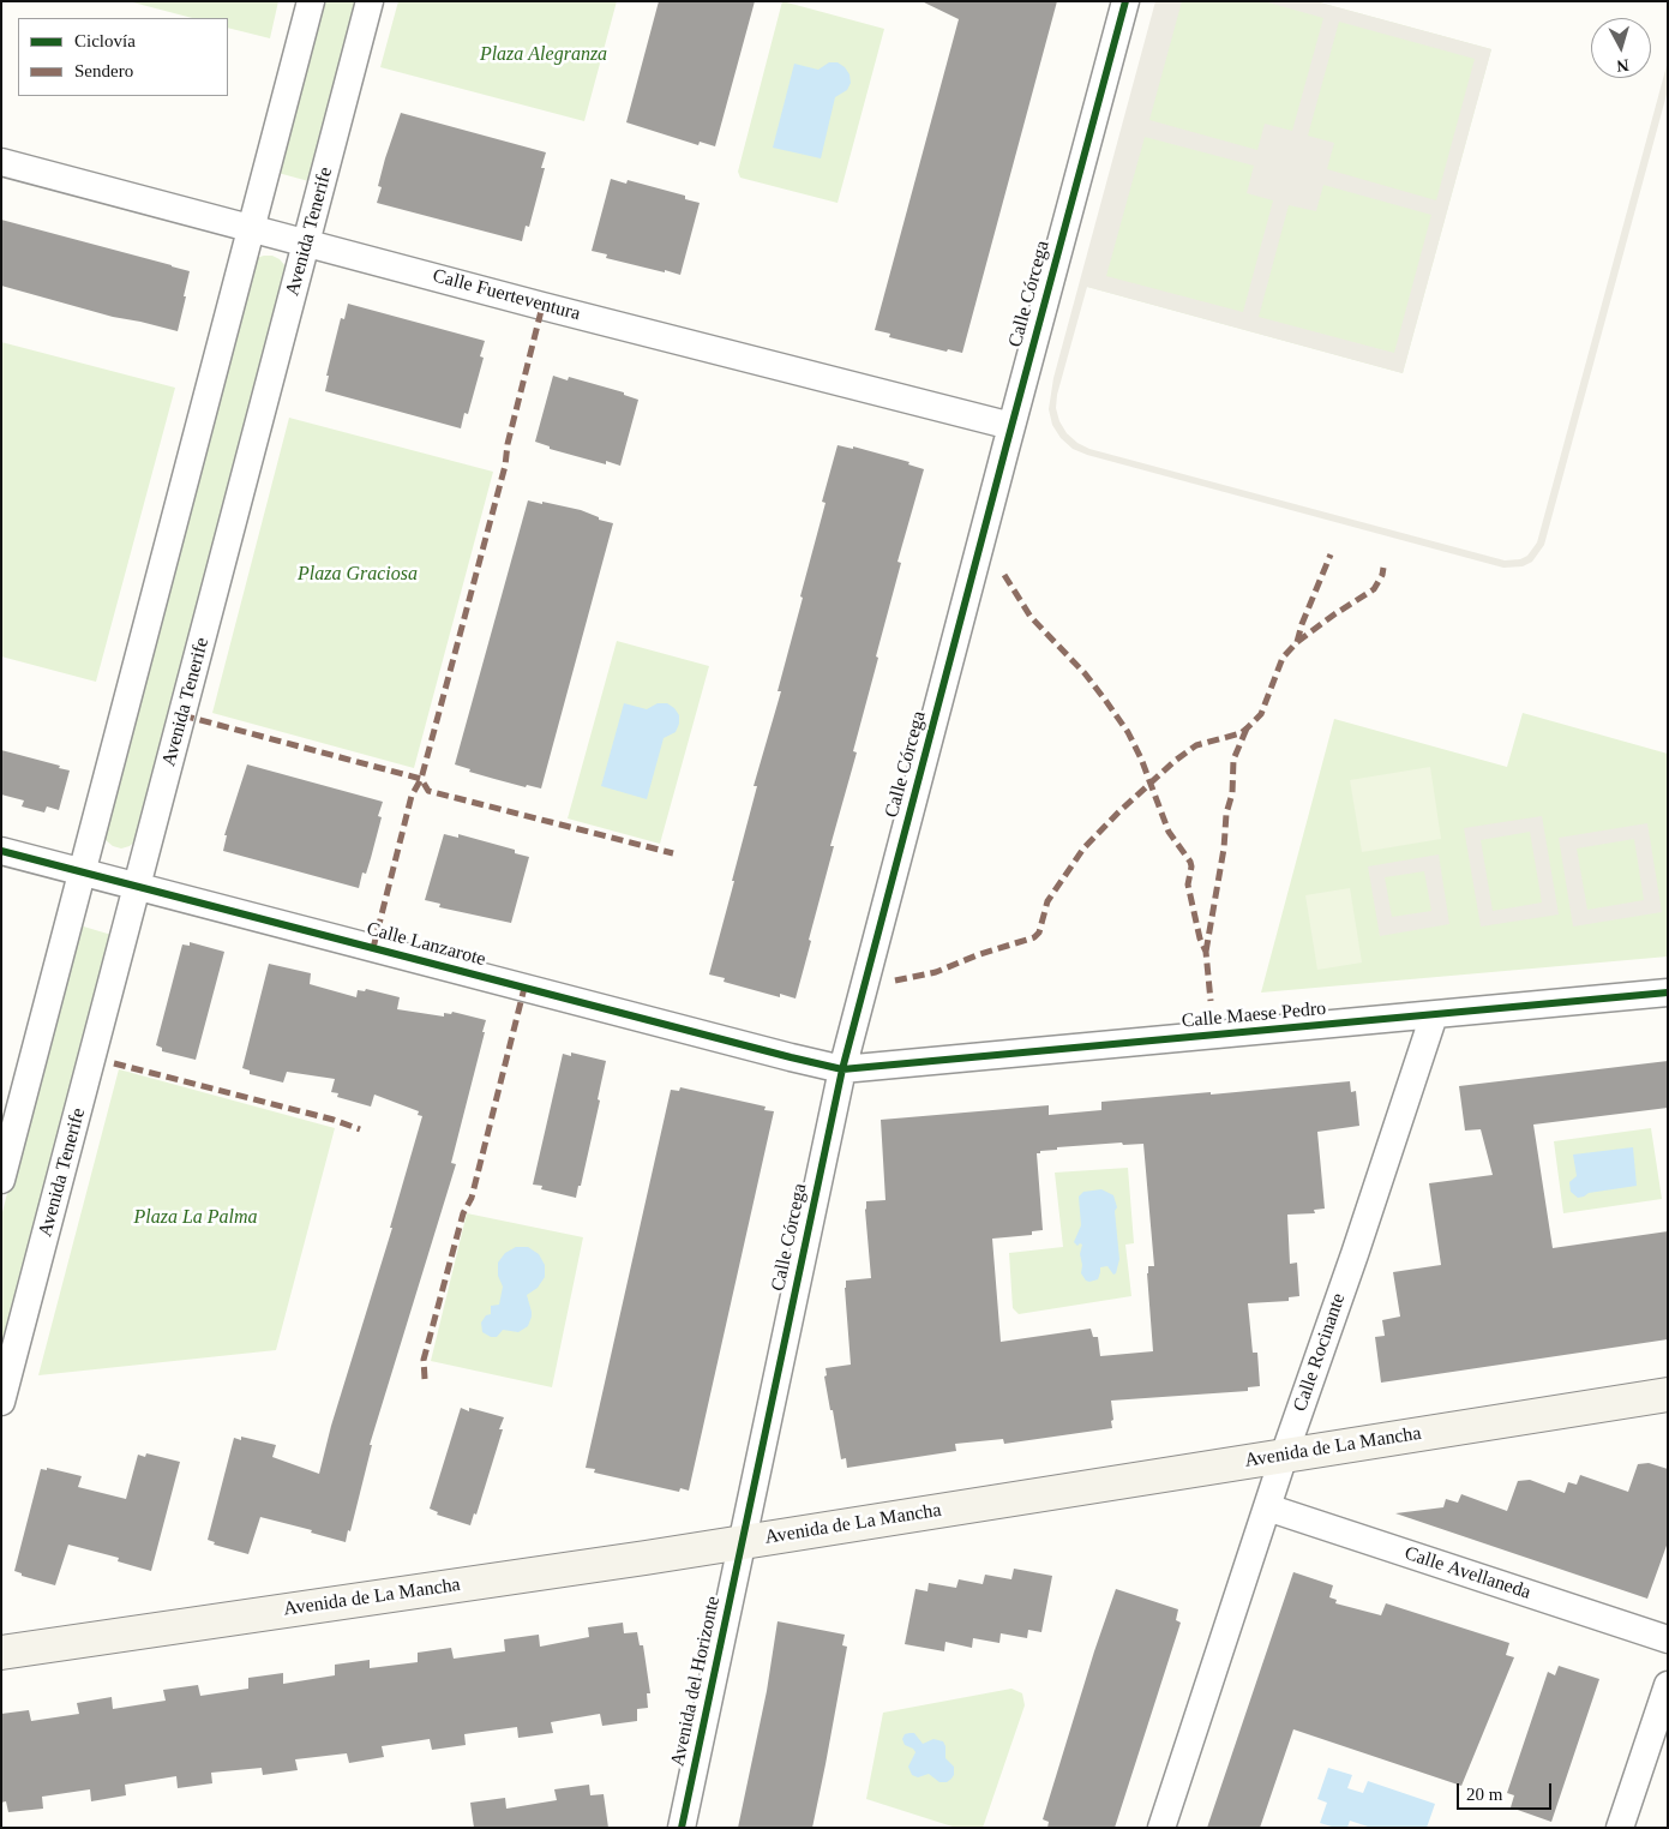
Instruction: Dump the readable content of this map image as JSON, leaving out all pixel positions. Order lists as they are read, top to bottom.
{
  "streets": {
    "main road": ["Avenida de La Mancha"],
    "street": [
      "Avenida Tenerife",
      "Calle Córcega",
      "Calle Fuerteventura",
      "Calle Lanzarote",
      "Calle Maese Pedro",
      "Calle Rocinante",
      "Calle Avellaneda",
      "Avenida del Horizonte"
    ]
  },
  "crossings": [
    ["Avenida Tenerife", "Calle Fuerteventura"],
    ["Avenida Tenerife", "Calle Lanzarote"],
    ["Calle Córcega", "Calle Fuerteventura"],
    ["Calle Córcega", "Calle Lanzarote"],
    ["Calle Córcega", "Calle Maese Pedro"],
    ["Calle Córcega", "Avenida de La Mancha"],
    ["Calle Córcega", "Avenida del Horizonte"],
    ["Calle Lanzarote", "Calle Maese Pedro"],
    ["Calle Maese Pedro", "Calle Rocinante"],
    ["Calle Rocinante", "Avenida de La Mancha"],
    ["Calle Rocinante", "Calle Avellaneda"],
    ["Avenida de La Mancha", "Avenida del Horizonte"]
  ],
  "parks": ["Plaza Alegranza", "Plaza Graciosa", "Plaza La Palma"],
  "legend": ["Ciclovía", "Sendero"],
  "scale_bar": "20 m",
  "north": "bottom"
}
